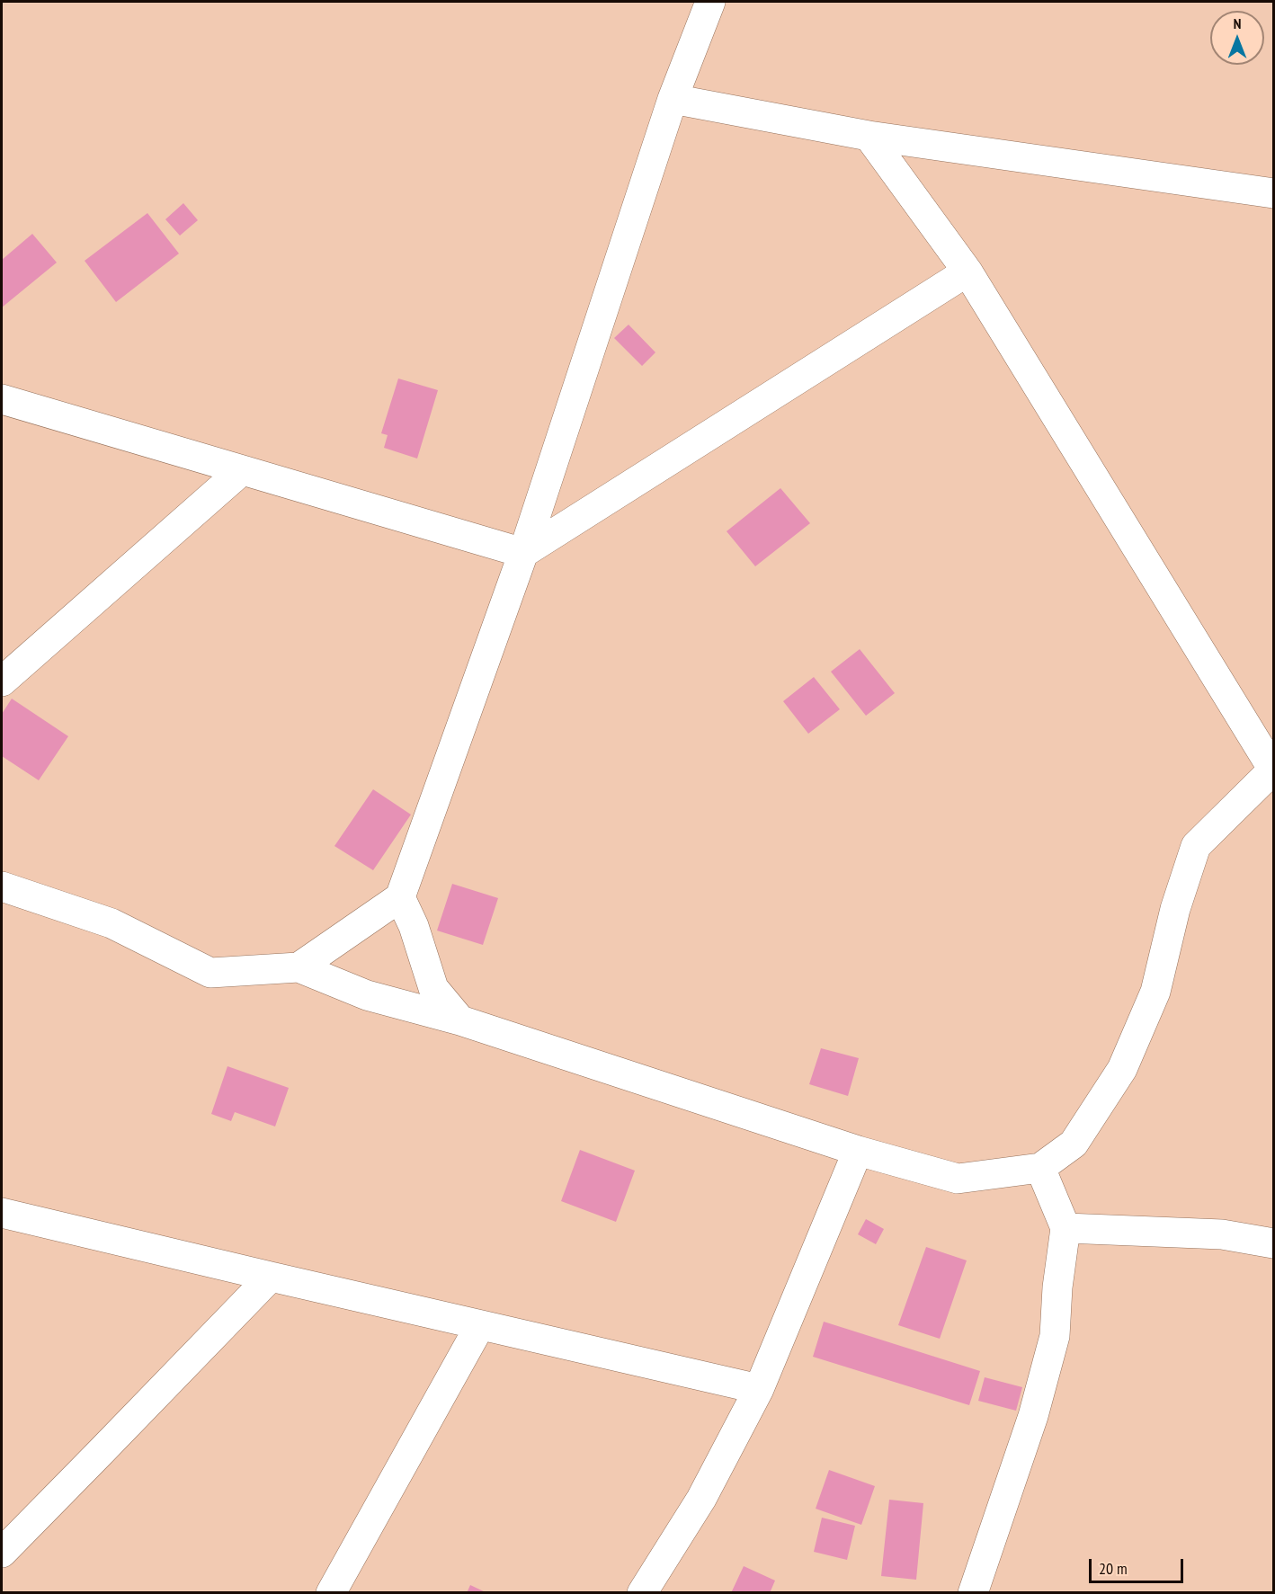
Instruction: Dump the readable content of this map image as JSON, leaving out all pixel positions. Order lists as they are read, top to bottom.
{
  "scale_bar": "20 m",
  "north": "top"
}
